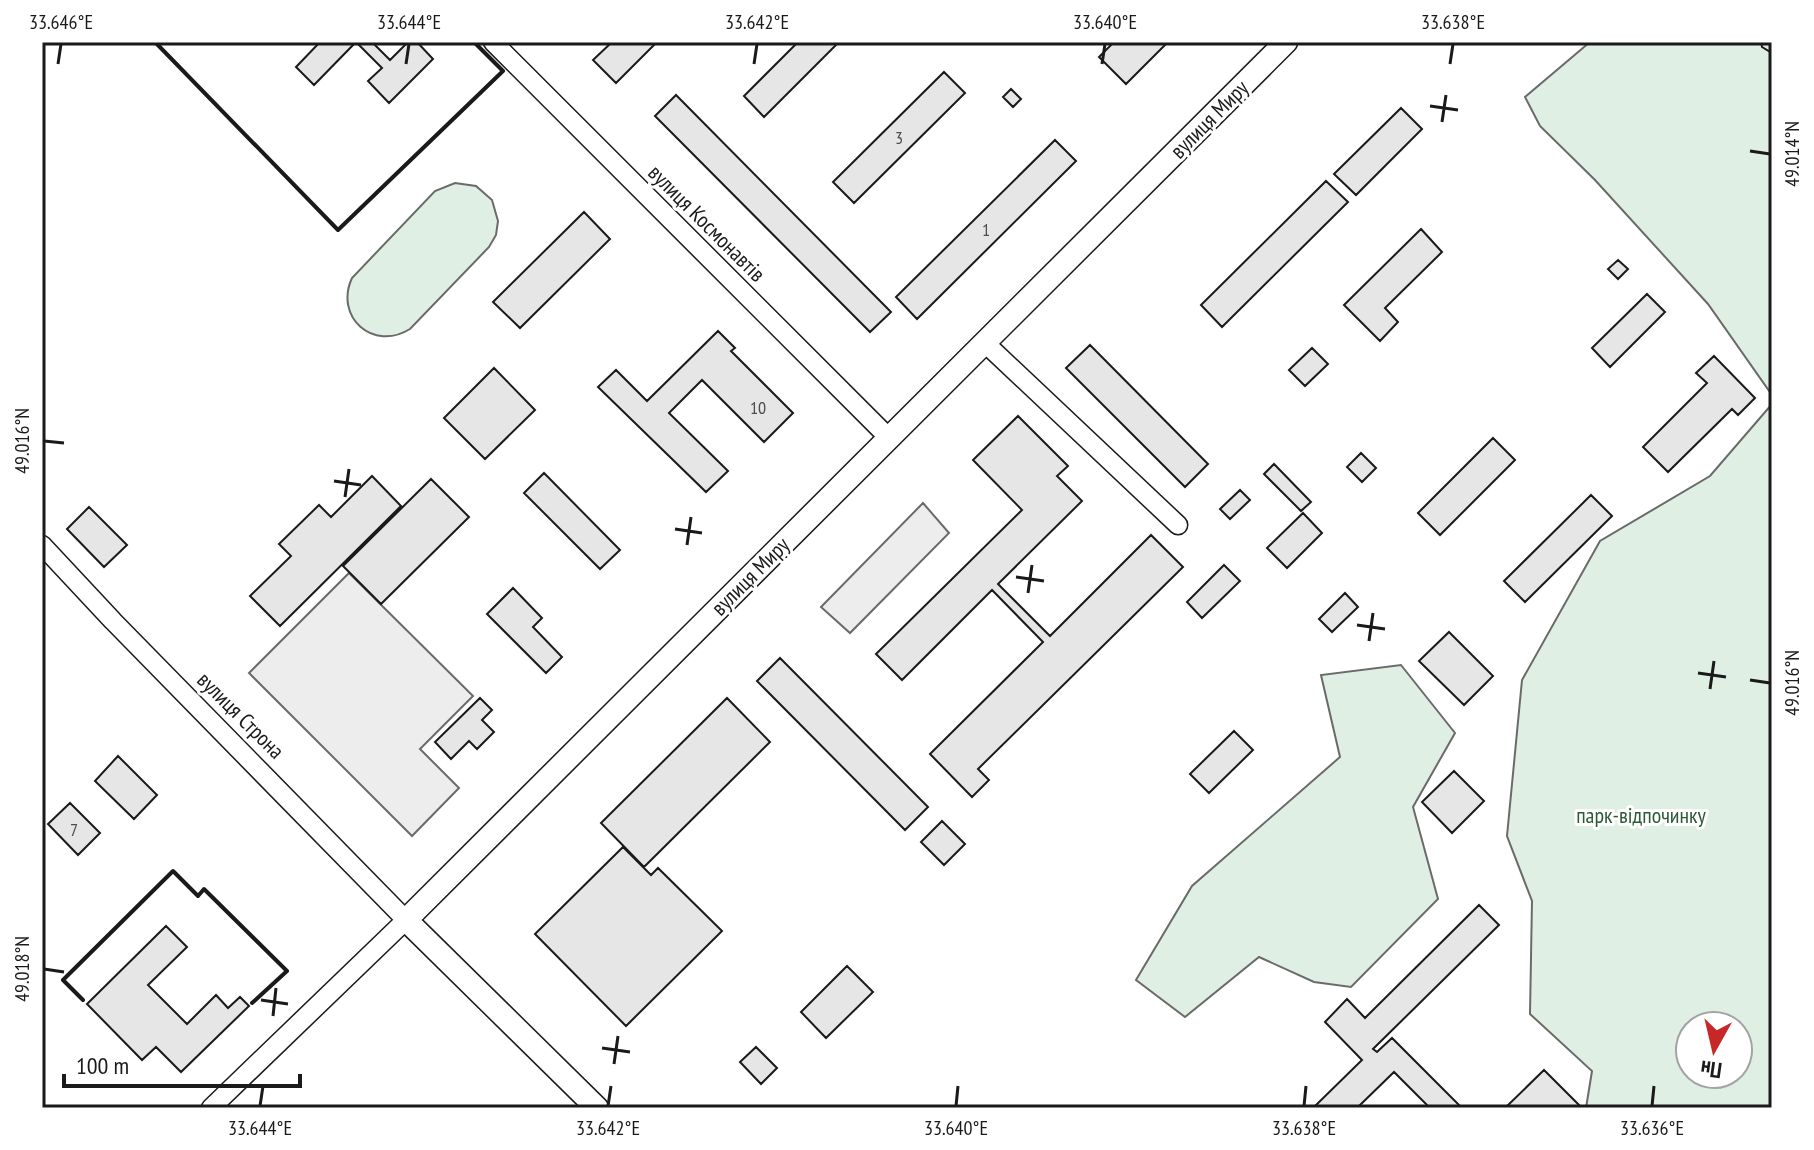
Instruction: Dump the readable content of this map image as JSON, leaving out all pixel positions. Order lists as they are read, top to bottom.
{
  "streets": {
    "main road": ["вулиця Миру"],
    "street": ["вулиця Космонавтів", "вулиця Строна"]
  },
  "crossings": [
    ["вулиця Миру", "вулиця Космонавтів"],
    ["вулиця Миру", "вулиця Строна"]
  ],
  "parks": ["парк-відпочинку"],
  "house_numbers": [
    "3",
    "1",
    "10",
    "7"
  ],
  "scale_bar": "100 m",
  "north": "bottom",
  "coordinates": [
    "33.646°E",
    "33.644°E",
    "33.642°E",
    "33.640°E",
    "33.638°E",
    "49.014°N",
    "49.016°N",
    "49.018°N",
    "33.636°E"
  ]
}
